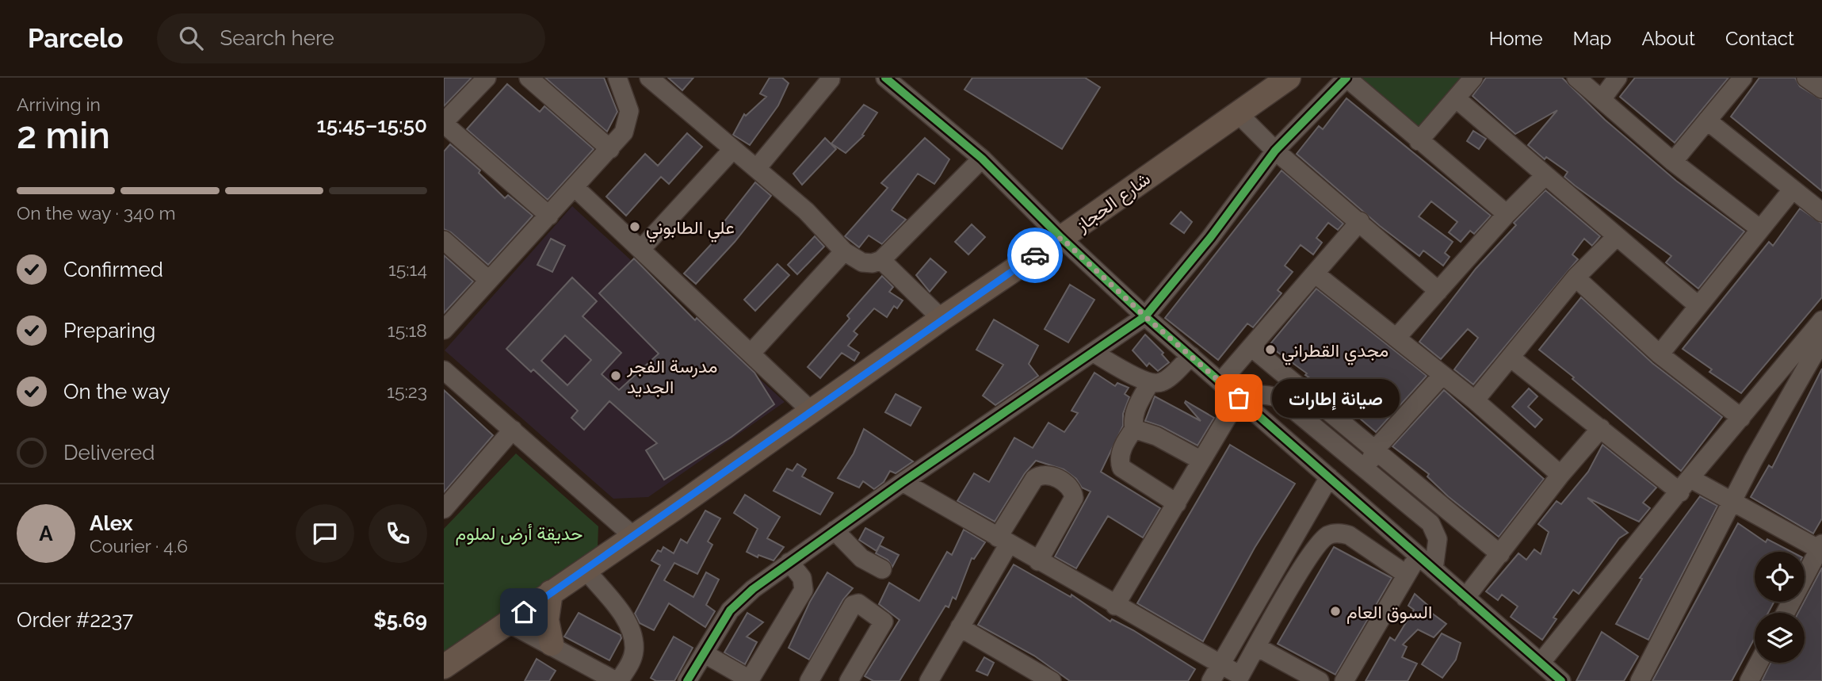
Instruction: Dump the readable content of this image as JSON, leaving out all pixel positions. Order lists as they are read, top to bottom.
{
  "streets": {
    "main road": ["شارع الحجاز"]
  },
  "parks": ["حديقة أرض لملوم"],
  "places": [
    "علي الطابوني",
    "مجدي القطراني",
    "مدرسة الفجر الجديد",
    "صيانة إطارات",
    "السوق العام"
  ],
  "page": {
    "header": "Parcelo",
    "search": "Search here",
    "nav": [
      "Home",
      "Map",
      "About",
      "Contact"
    ],
    "heading": ["2 min", "Arriving in", "15:45–15:50"],
    "panel": [
      "Alex",
      "Courier · 4.6",
      "Order #2237",
      "$5.69"
    ],
    "bar": "On the way · 340 m",
    "list": [
      ["Confirmed", "15:14"],
      ["Preparing", "15:18"],
      ["On the way", "15:23"],
      "Delivered"
    ],
    "bubble": "صيانة إطارات",
    "round": "A"
  }
}
